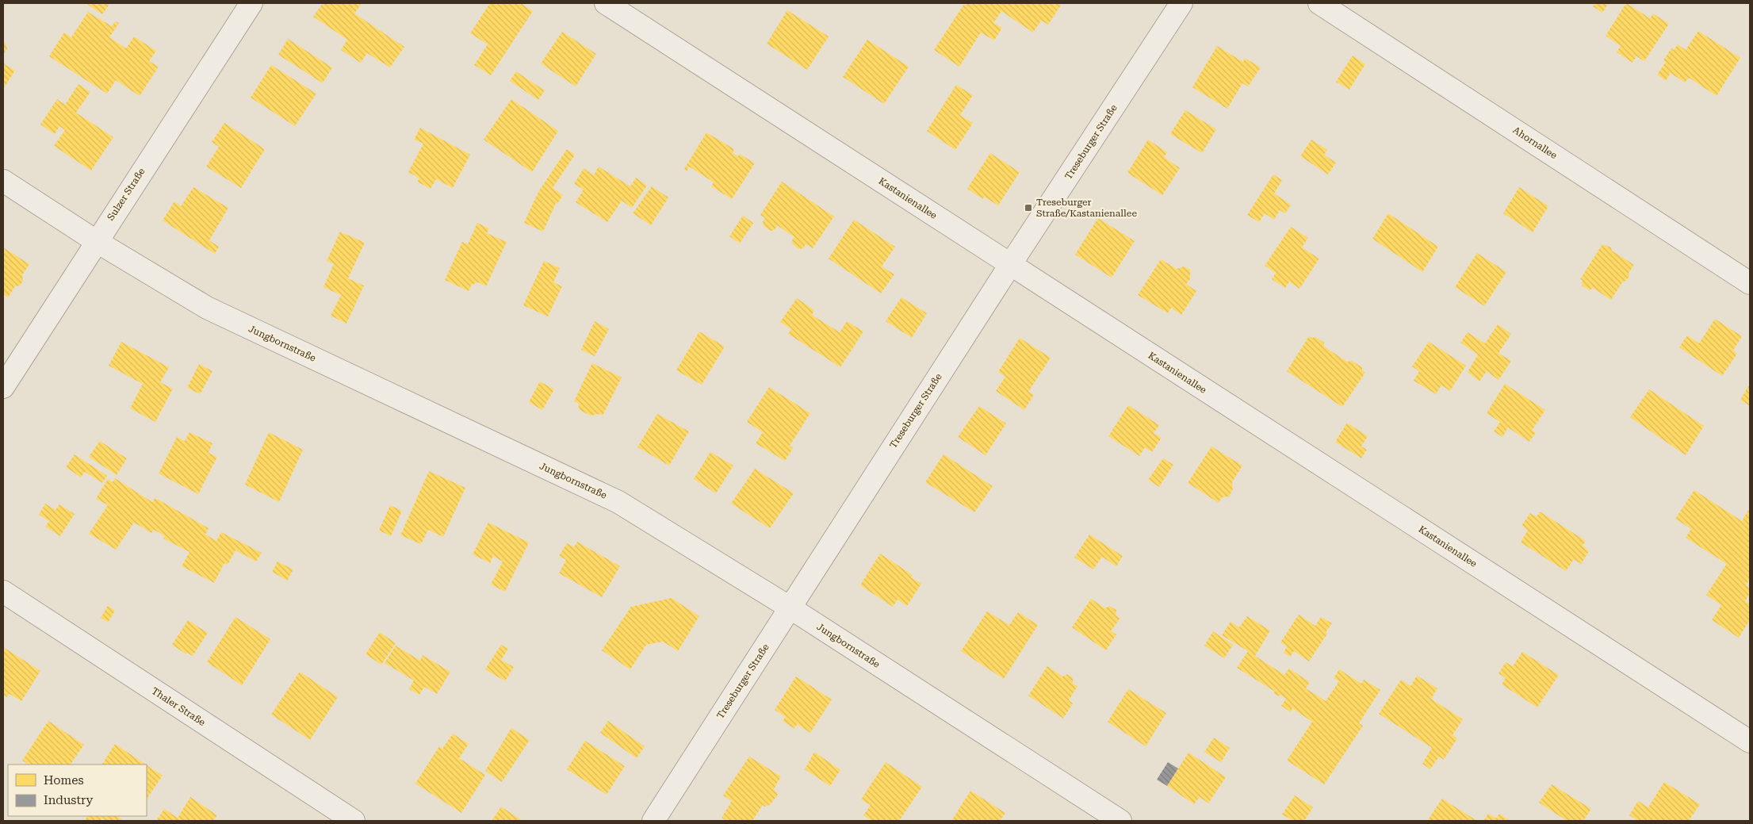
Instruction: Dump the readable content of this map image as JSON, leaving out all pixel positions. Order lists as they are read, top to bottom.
{
  "streets": {
    "street": [
      "Treseburger Straße",
      "Ahornallee",
      "Sulzer Straße",
      "Kastanienallee",
      "Jungbornstraße",
      "Thaler Straße"
    ]
  },
  "crossings": [
    ["Treseburger Straße", "Kastanienallee"],
    ["Treseburger Straße", "Jungbornstraße"],
    ["Sulzer Straße", "Jungbornstraße"]
  ],
  "places": {
    "transit": ["Treseburger Straße/Kastanienallee"]
  },
  "legend": ["Homes", "Industry"]
}
